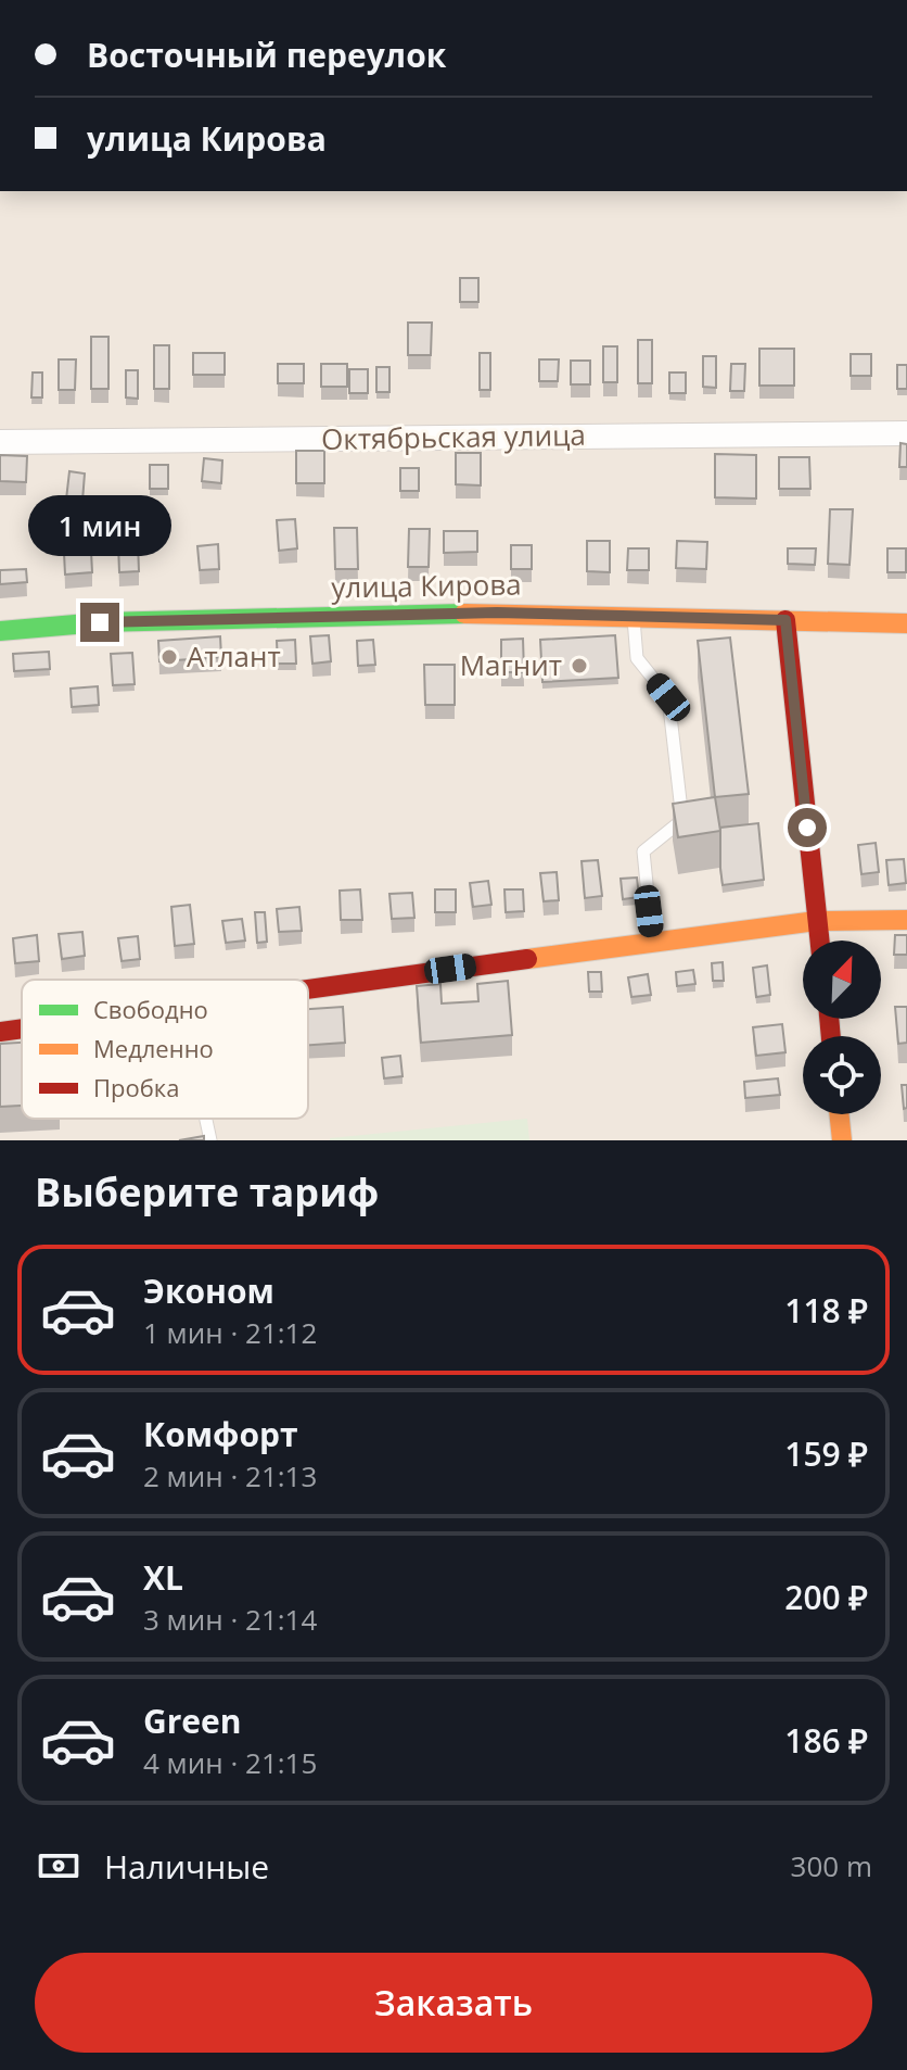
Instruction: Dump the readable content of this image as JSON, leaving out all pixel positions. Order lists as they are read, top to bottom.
{
  "streets": {
    "street": ["Октябрьская улица", "улица Кирова"]
  },
  "places": ["Атлант", "Магнит"],
  "legend": ["Свободно", "Медленно", "Пробка"],
  "north": "top right",
  "page": {
    "banner": ["Восточный переулок", "улица Кирова"],
    "bubble": "1 мин",
    "heading": "Выберите тариф",
    "list": [
      {
        "name": "Эконом",
        "note": "1 мин · 21:12",
        "value": "118 ₽"
      },
      {
        "name": "Комфорт",
        "note": "2 мин · 21:13",
        "value": "159 ₽"
      },
      {
        "name": "XL",
        "note": "3 мин · 21:14",
        "value": "200 ₽"
      },
      {
        "name": "Green",
        "note": "4 мин · 21:15",
        "value": "186 ₽"
      }
    ],
    "pay": ["Наличные", "300 m"],
    "buttons": "Заказать"
  }
}
